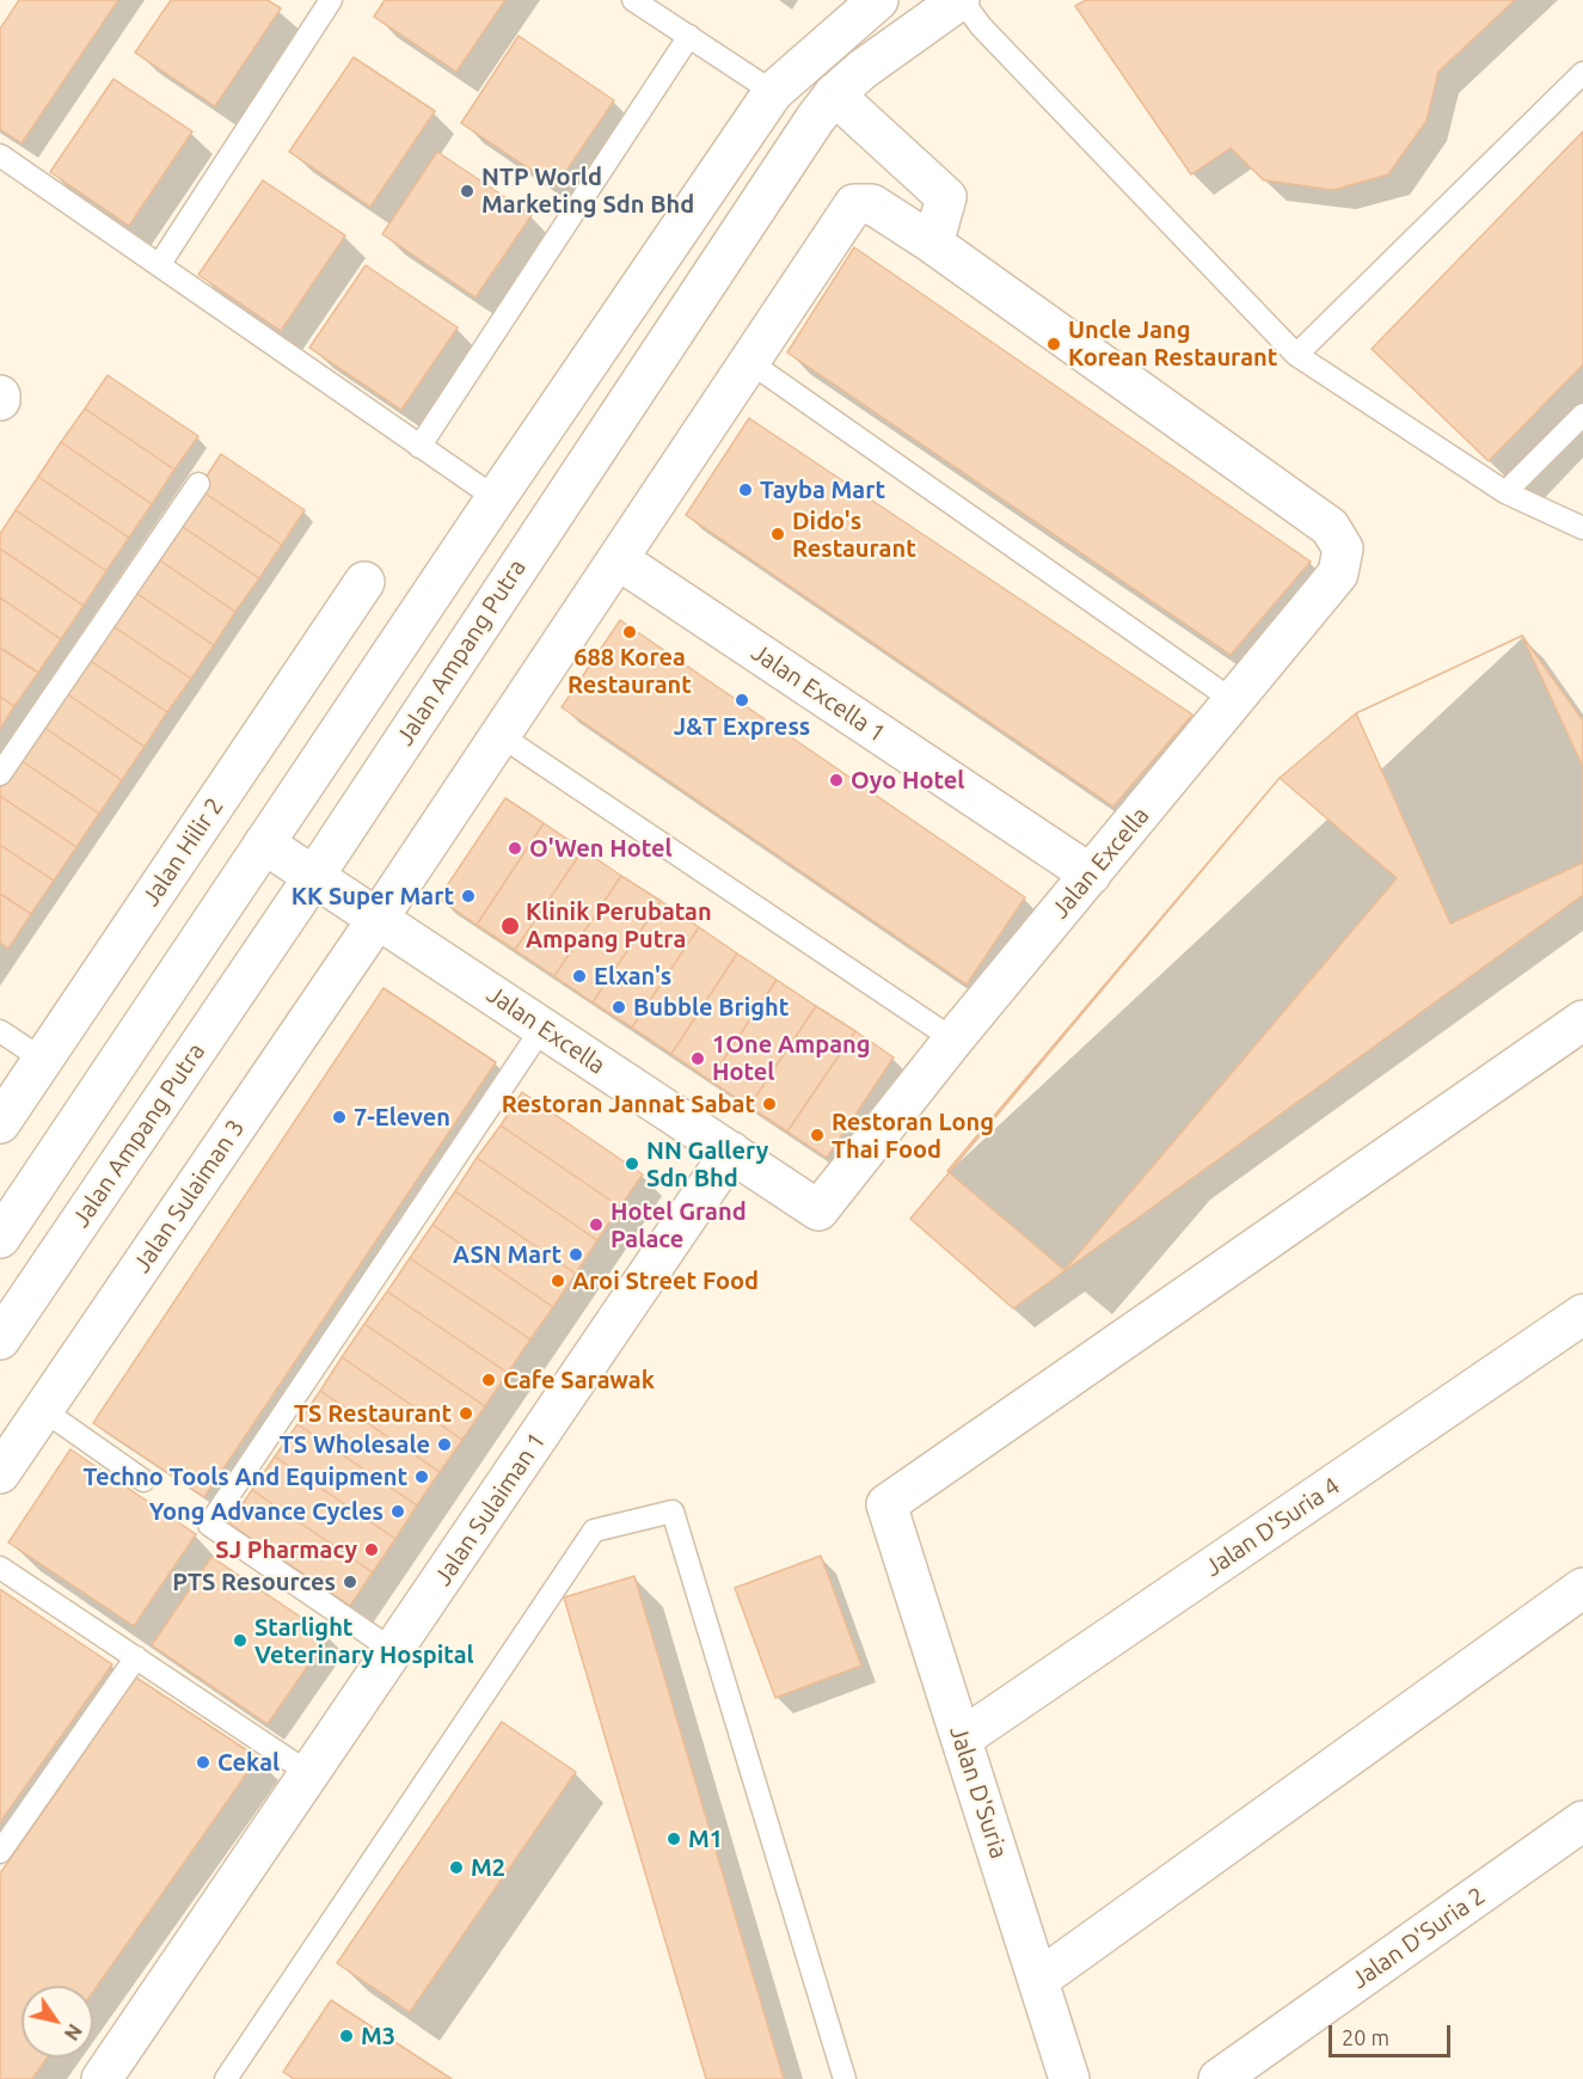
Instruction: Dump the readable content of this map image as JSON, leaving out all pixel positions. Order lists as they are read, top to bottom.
{
  "streets": {
    "street": [
      "Jalan Ampang Putra",
      "Jalan Excella 1",
      "Jalan Hilir 2",
      "Jalan Excella",
      "Jalan Sulaiman 3",
      "Jalan Sulaiman 1",
      "Jalan D'Suria 4",
      "Jalan D'Suria",
      "Jalan D'Suria 2"
    ]
  },
  "crossings": [
    ["Jalan Ampang Putra", "Jalan Excella"],
    ["Jalan Excella 1", "Jalan Excella"],
    ["Jalan Excella 1", "Jalan Sulaiman 3"],
    ["Jalan Excella", "Jalan Sulaiman 3"],
    ["Jalan Excella", "Jalan Sulaiman 1"],
    ["Jalan D'Suria 4", "Jalan D'Suria"]
  ],
  "places": [
    "NTP World Marketing Sdn Bhd",
    "Uncle Jang Korean Restaurant",
    "Tayba Mart",
    "Dido's Restaurant",
    "688 Korea Restaurant",
    "J&T Express",
    "Oyo Hotel",
    "O'Wen Hotel",
    "KK Super Mart",
    "Klinik Perubatan Ampang Putra",
    "Elxan's",
    "Bubble Bright",
    "1One Ampang Hotel",
    "Restoran Jannat Sabat",
    "7-Eleven",
    "Restoran Long Thai Food",
    "NN Gallery Sdn Bhd",
    "Hotel Grand Palace",
    "ASN Mart",
    "Aroi Street Food",
    "Cafe Sarawak",
    "TS Restaurant",
    "TS Wholesale",
    "Techno Tools And Equipment",
    "Yong Advance Cycles",
    "SJ Pharmacy",
    "PTS Resources",
    "Starlight Veterinary Hospital",
    "Cekal",
    "M1",
    "M2",
    "M3"
  ],
  "scale_bar": "20 m",
  "north": "bottom right"
}
